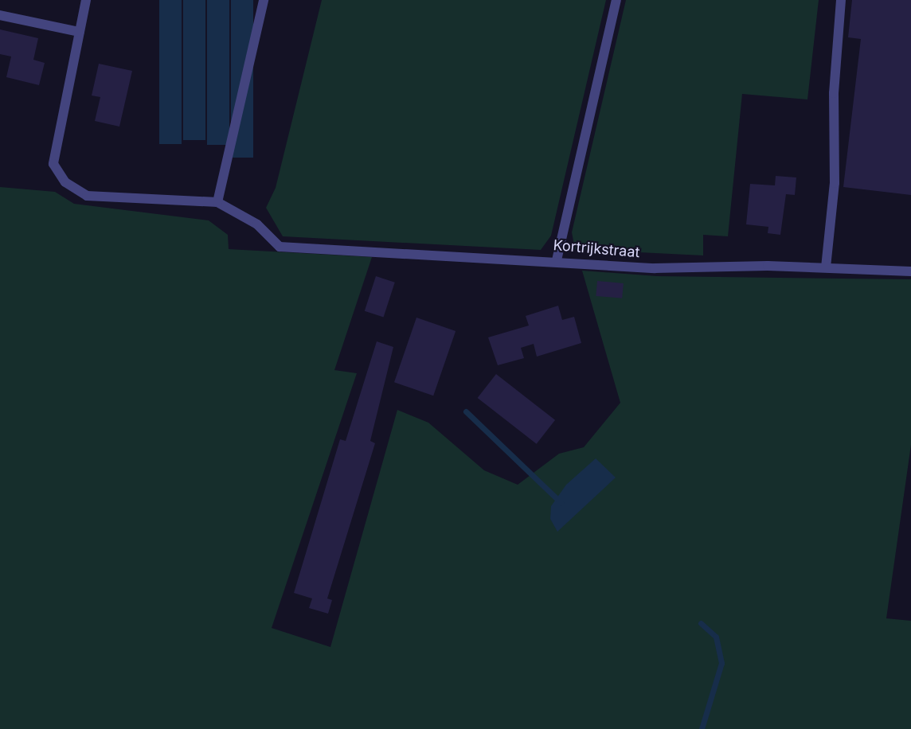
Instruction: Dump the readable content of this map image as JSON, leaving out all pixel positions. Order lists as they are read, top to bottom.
{
  "streets": {
    "street": ["Kortrijkstraat"]
  }
}
